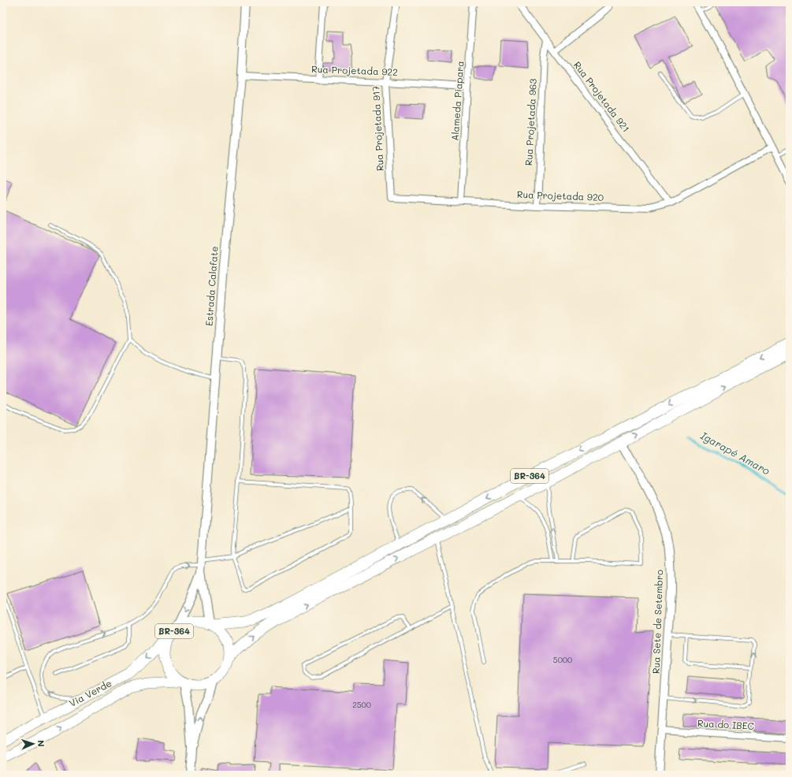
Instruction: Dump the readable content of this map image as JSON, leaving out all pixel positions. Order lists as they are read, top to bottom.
{
  "streets": {
    "main road": ["BR-364", "Via Verde"],
    "street": [
      "Rua Projetada 922",
      "Rua Projetada 921",
      "Alameda Piapara",
      "Rua Projetada 963",
      "Rua Projetada 917",
      "Rua Projetada 920",
      "Estrada Calafate",
      "Rua Sete de Setembro",
      "Rua do IBEC"
    ]
  },
  "crossings": [
    ["Rua Projetada 922", "Alameda Piapara"],
    ["Rua Projetada 922", "Rua Projetada 917"],
    ["Rua Projetada 922", "Estrada Calafate"],
    ["Rua Projetada 921", "Rua Projetada 963"],
    ["Rua Projetada 921", "Rua Projetada 920"],
    ["Alameda Piapara", "Rua Projetada 920"],
    ["Rua Projetada 963", "Rua Projetada 920"],
    ["Rua Projetada 917", "Rua Projetada 920"],
    ["Estrada Calafate", "BR-364"],
    ["Estrada Calafate", "Via Verde"],
    ["BR-364", "Rua Sete de Setembro"],
    ["BR-364", "Via Verde"],
    ["Rua Sete de Setembro", "Rua do IBEC"]
  ],
  "water": ["Igarapé Amaro"],
  "house_numbers": ["5000", "2500"],
  "north": "right"
}
